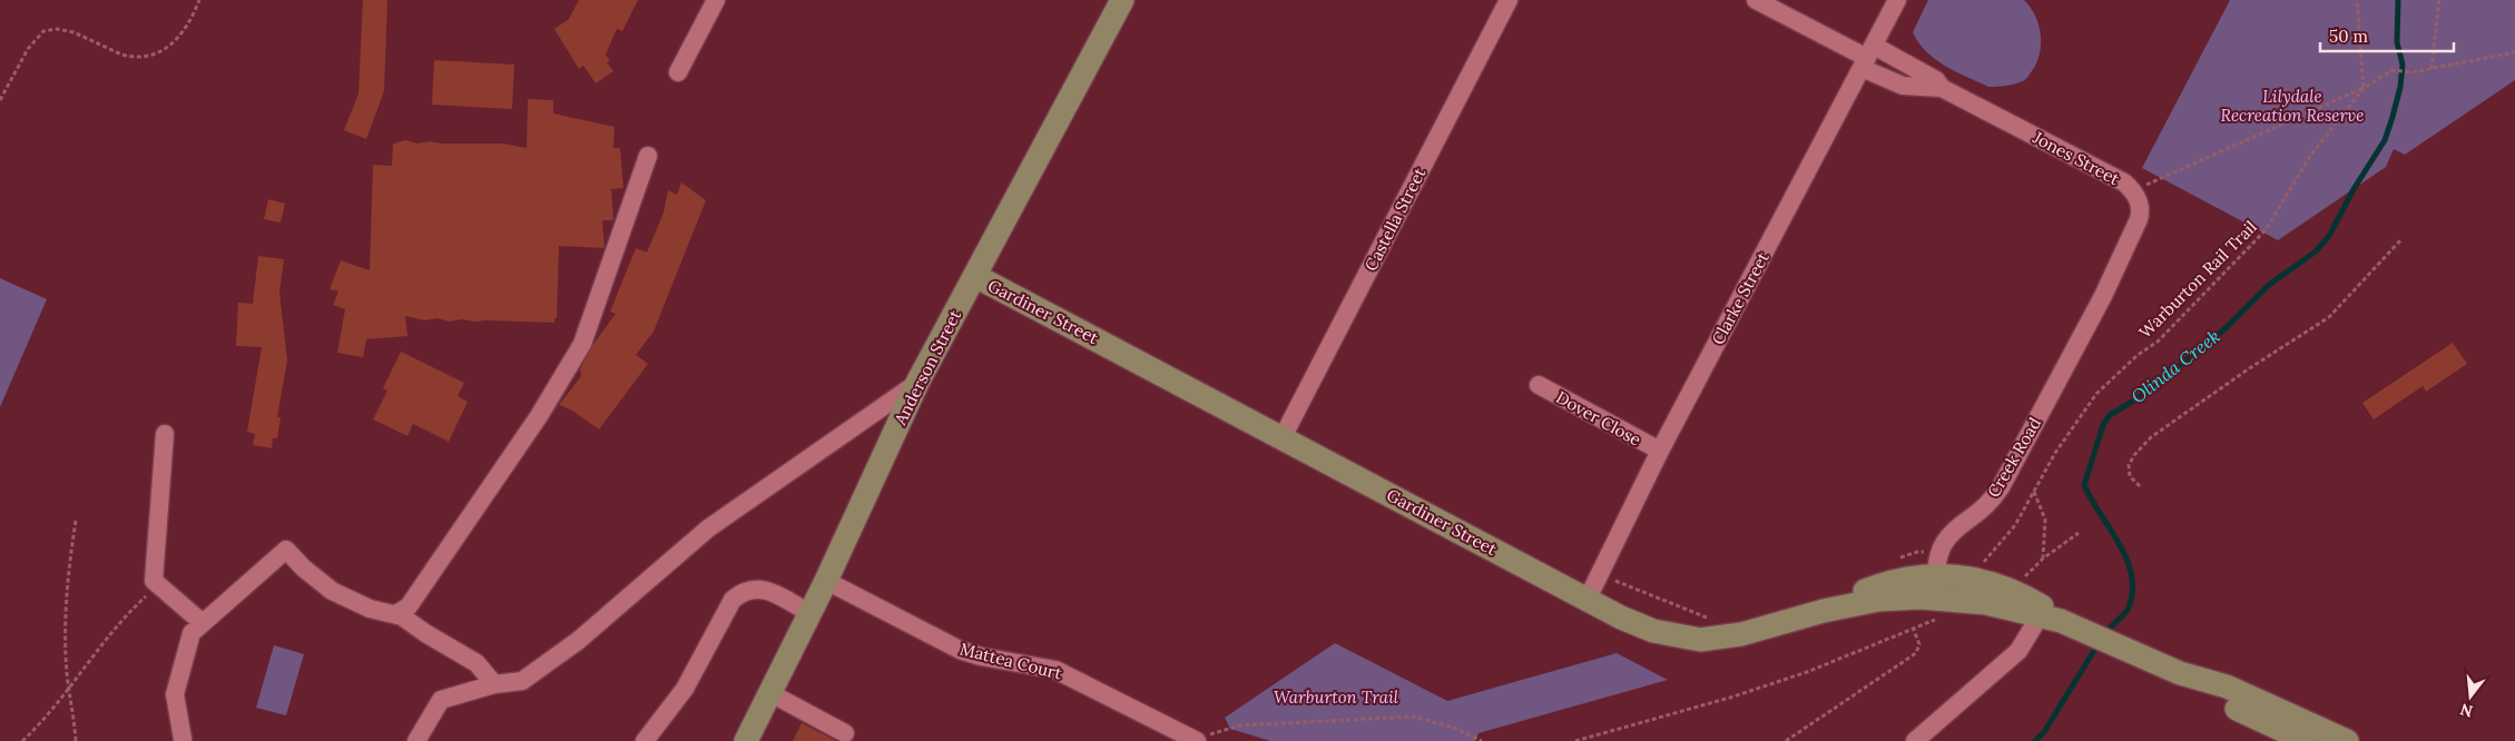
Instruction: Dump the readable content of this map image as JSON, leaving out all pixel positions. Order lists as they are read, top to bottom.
{
  "streets": {
    "main road": ["Gardiner Street", "Anderson Street"],
    "street": [
      "Jones Street",
      "Castella Street",
      "Clarke Street",
      "Dover Close",
      "Creek Road",
      "Mattea Court"
    ],
    "path": ["Warburton Rail Trail"]
  },
  "crossings": [
    ["Jones Street", "Clarke Street"],
    ["Jones Street", "Creek Road"],
    ["Castella Street", "Gardiner Street"],
    ["Clarke Street", "Gardiner Street"],
    ["Clarke Street", "Dover Close"],
    ["Gardiner Street", "Anderson Street"],
    ["Gardiner Street", "Creek Road"],
    ["Anderson Street", "Mattea Court"]
  ],
  "water": ["Olinda Creek"],
  "parks": ["Lilydale Recreation Reserve", "Warburton Trail"],
  "scale_bar": "50 m",
  "north": "bottom"
}
